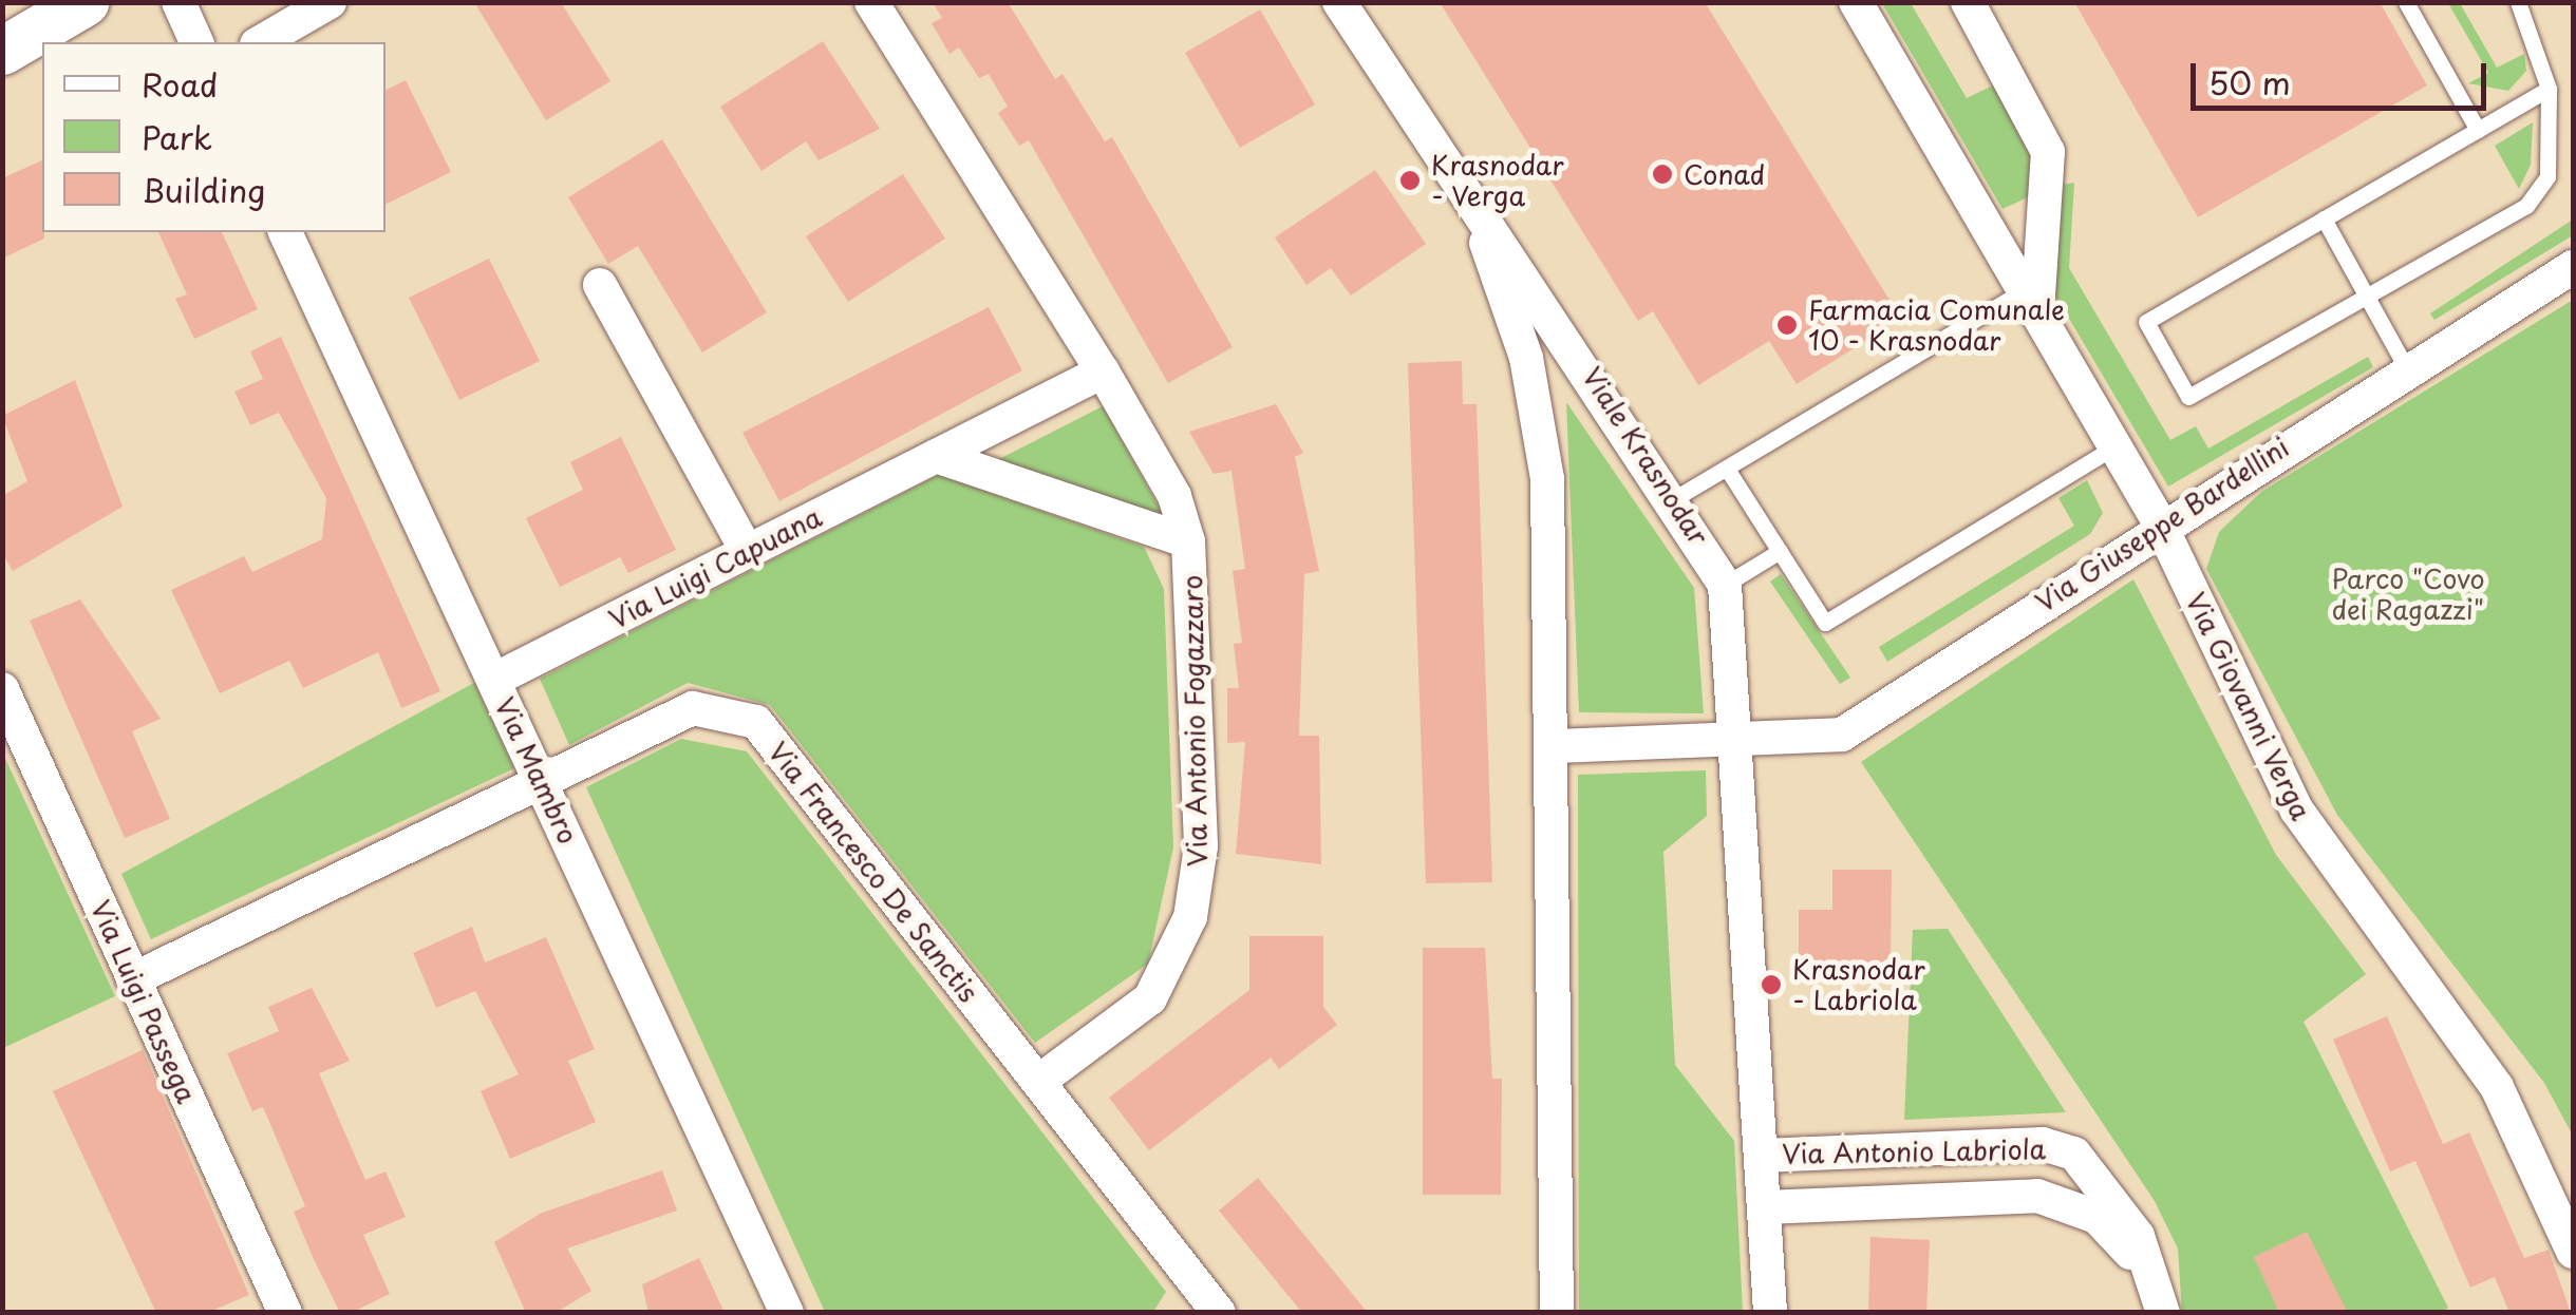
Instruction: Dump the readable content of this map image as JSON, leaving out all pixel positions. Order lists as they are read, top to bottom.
{
  "streets": {
    "street": [
      "Viale Krasnodar",
      "Via Giuseppe Bardellini",
      "Via Luigi Capuana",
      "Via Giovanni Verga",
      "Via Antonio Fogazzaro",
      "Via Mambro",
      "Via Francesco De Sanctis",
      "Via Luigi Passega",
      "Via Antonio Labriola"
    ]
  },
  "crossings": [
    ["Viale Krasnodar", "Via Giuseppe Bardellini"],
    ["Viale Krasnodar", "Via Antonio Labriola"],
    ["Via Giuseppe Bardellini", "Via Giovanni Verga"],
    ["Via Luigi Capuana", "Via Antonio Fogazzaro"],
    ["Via Luigi Capuana", "Via Mambro"],
    ["Via Antonio Fogazzaro", "Via Francesco De Sanctis"],
    ["Via Mambro", "Via Francesco De Sanctis"],
    ["Via Francesco De Sanctis", "Via Luigi Passega"]
  ],
  "parks": ["Parco \"Covo dei Ragazzi\""],
  "places": [
    "Conad",
    "Krasnodar - Verga",
    "Farmacia Comunale 10 - Krasnodar",
    "Krasnodar - Labriola"
  ],
  "legend": ["Road", "Park", "Building"],
  "scale_bar": "50 m"
}
